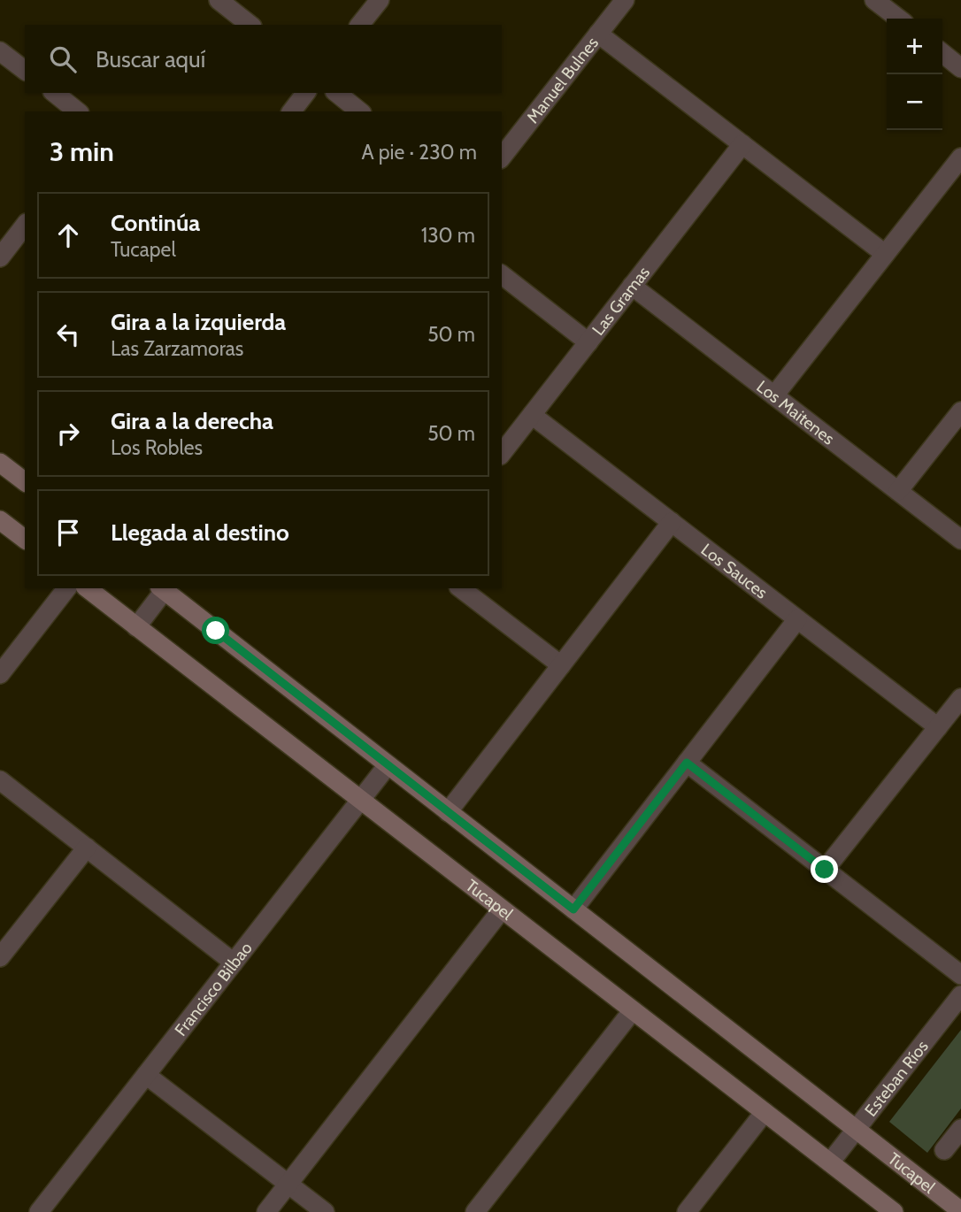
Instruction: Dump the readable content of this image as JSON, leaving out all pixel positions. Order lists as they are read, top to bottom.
{
  "streets": {
    "main road": ["Tucapel"],
    "street": [
      "Manuel Bulnes",
      "Las Gramas",
      "Los Maitenes",
      "Los Sauces",
      "Francisco Bilbao",
      "Esteban Ríos"
    ]
  },
  "crossings": [
    ["Las Gramas", "Los Maitenes"],
    ["Las Gramas", "Los Sauces"],
    ["Tucapel", "Francisco Bilbao"],
    ["Tucapel", "Esteban Ríos"]
  ],
  "page": {
    "map_buttons": ["+", "−"],
    "search": "Buscar aquí",
    "heading": ["3 min", "A pie · 230 m"],
    "list": [
      ["Continúa", "Tucapel", "130 m"],
      ["Gira a la izquierda", "Las Zarzamoras", "50 m"],
      ["Gira a la derecha", "Los Robles", "50 m"],
      "Llegada al destino"
    ]
  }
}
